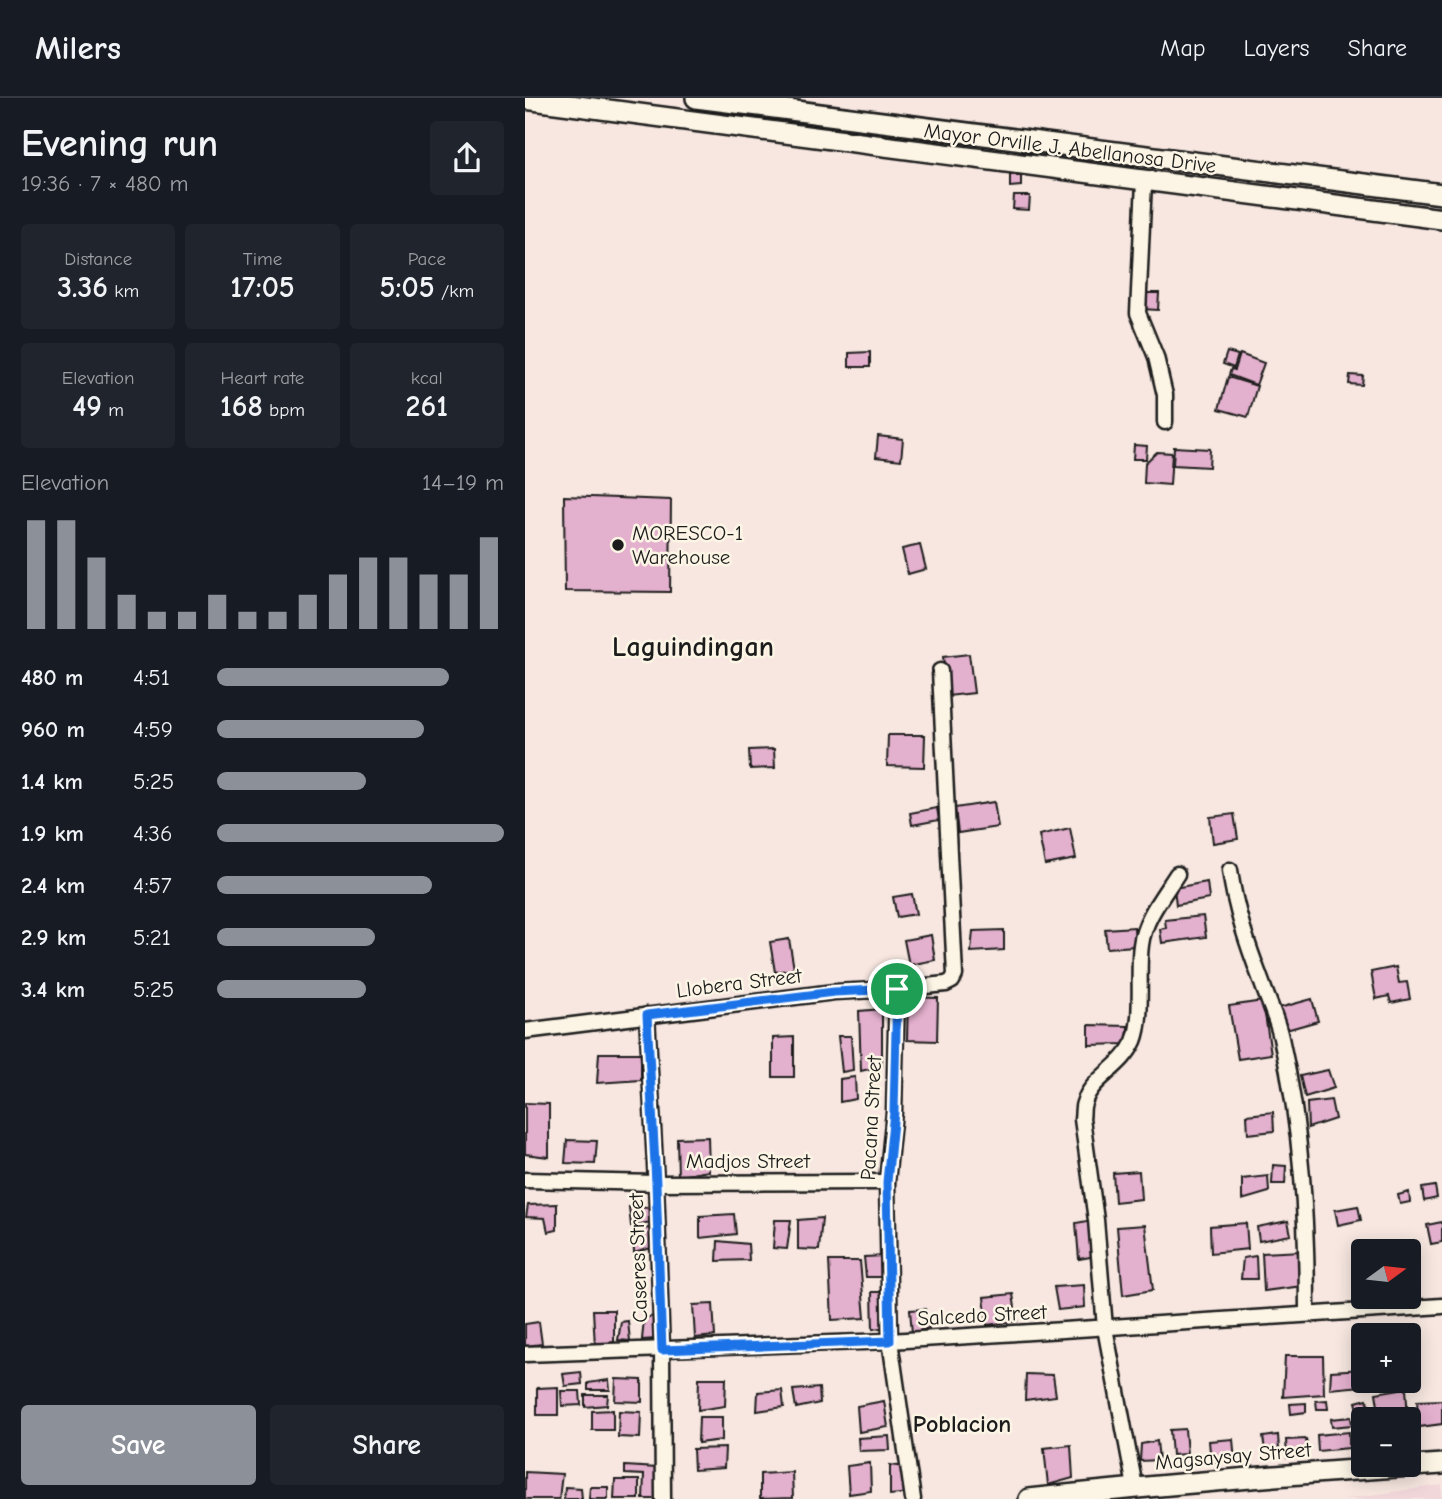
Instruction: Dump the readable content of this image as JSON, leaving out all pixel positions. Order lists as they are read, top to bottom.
{
  "streets": {
    "main road": ["Mayor Orville J. Abellanosa Drive", "Magsaysay Street"],
    "street": [
      "Llobera Street",
      "Pacana Street",
      "Madjos Street",
      "Caseres Street",
      "Salcedo Street"
    ]
  },
  "crossings": [
    ["Llobera Street", "Pacana Street"],
    ["Llobera Street", "Caseres Street"],
    ["Pacana Street", "Madjos Street"],
    ["Pacana Street", "Salcedo Street"],
    ["Madjos Street", "Caseres Street"],
    ["Caseres Street", "Salcedo Street"]
  ],
  "districts": ["Laguindingan", "Poblacion"],
  "places": ["MORESCO-1 Warehouse"],
  "north": "right",
  "page": {
    "header": "Milers",
    "nav": ["Map", "Layers", "Share"],
    "heading": ["Evening run", "19:36 · 7 × 480 m"],
    "stats": [
      ["Distance", "3.36 km"],
      ["Time", "17:05"],
      ["Pace", "5:05 /km"],
      ["Elevation", "49 m"],
      ["Heart rate", "168 bpm"],
      ["kcal", "261"]
    ],
    "chart": ["Elevation", "14–19 m"],
    "list": [
      {
        "name": "480 m",
        "note": "4:51"
      },
      {
        "name": "960 m",
        "note": "4:59"
      },
      {
        "name": "1.4 km",
        "note": "5:25"
      },
      {
        "name": "1.9 km",
        "note": "4:36"
      },
      {
        "name": "2.4 km",
        "note": "4:57"
      },
      {
        "name": "2.9 km",
        "note": "5:21"
      },
      {
        "name": "3.4 km",
        "note": "5:25"
      }
    ],
    "map_buttons": ["+", "−"],
    "buttons": ["Save", "Share"]
  }
}
